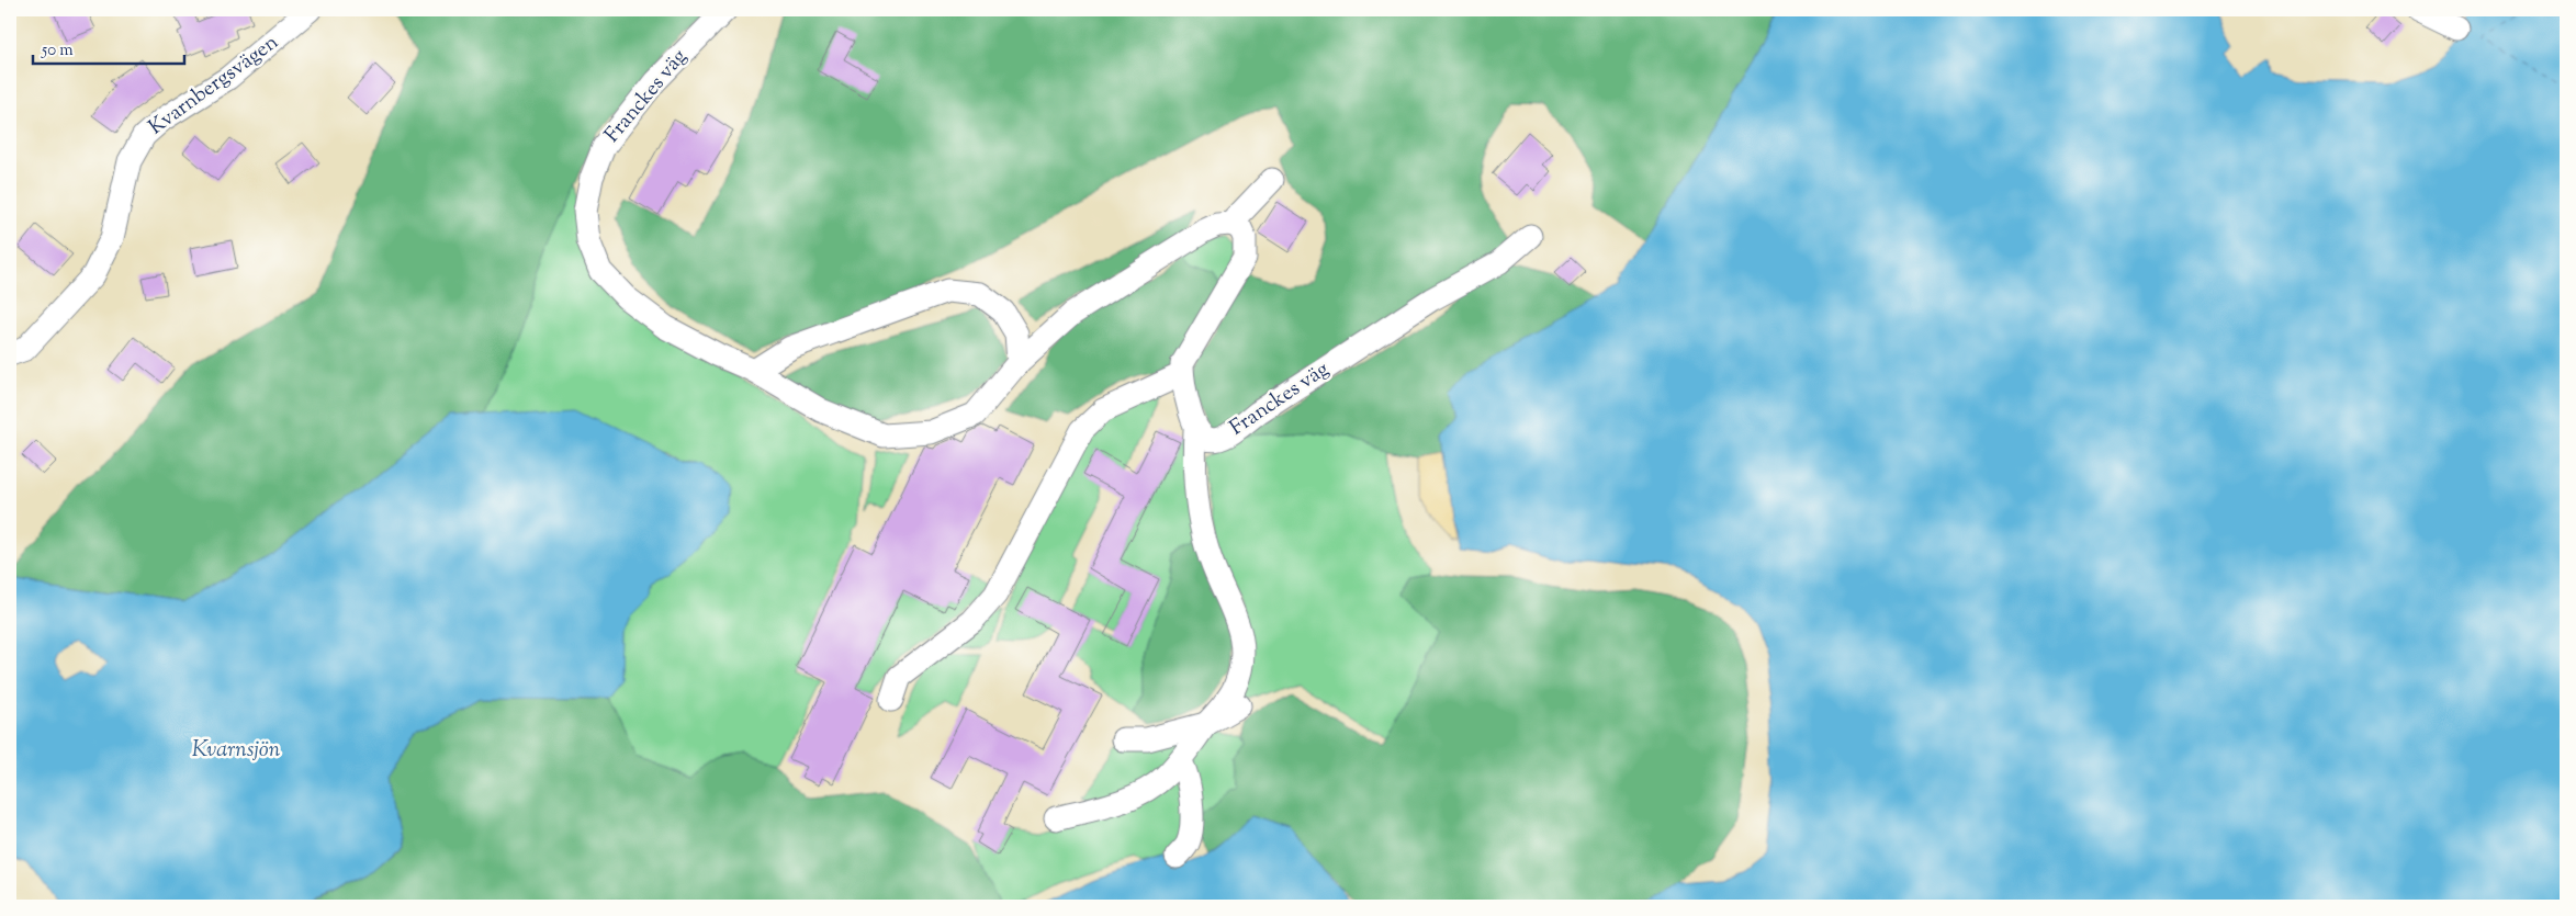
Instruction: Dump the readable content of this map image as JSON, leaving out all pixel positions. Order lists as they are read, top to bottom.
{
  "streets": {
    "street": ["Kvarnbergsvägen", "Franckes väg"]
  },
  "water": ["Kvarnsjön"],
  "scale_bar": "50 m"
}
